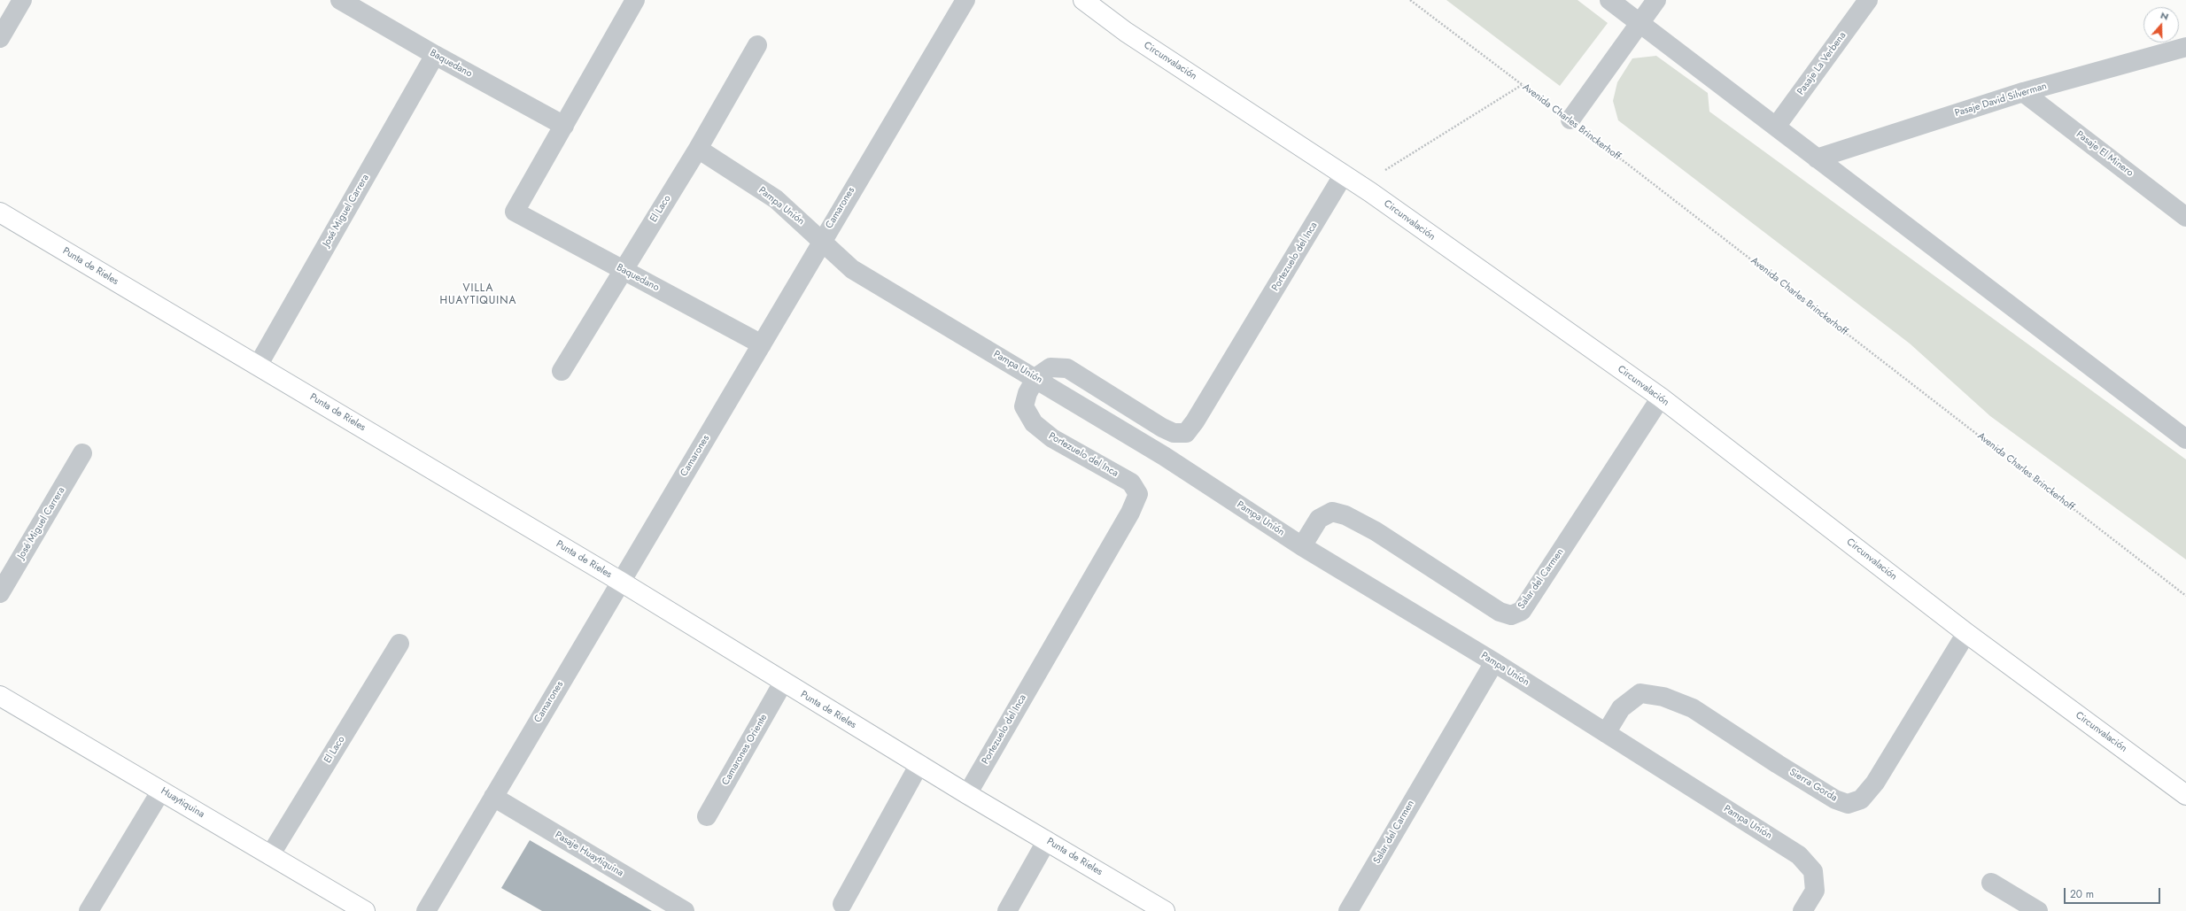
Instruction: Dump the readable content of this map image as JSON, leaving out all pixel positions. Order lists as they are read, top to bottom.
{
  "streets": {
    "street": [
      "Circunvalación",
      "Baquedano",
      "Pasaje La Verbena",
      "Pasaje David Silverman",
      "Pasaje El Minero",
      "Pampa Unión",
      "Camarones",
      "El Laco",
      "José Miguel Carrera",
      "Portezuelo del Inca",
      "Punta de Rieles",
      "Salar del Carmen",
      "Camarones Oriente",
      "Sierra Gorda",
      "Huaytiquina",
      "Pasaje Huaytiquina"
    ],
    "path": ["Avenida Charles Brinckerhoff"]
  },
  "crossings": [
    ["Circunvalación", "Portezuelo del Inca"],
    ["Circunvalación", "Salar del Carmen"],
    ["Circunvalación", "Sierra Gorda"],
    ["Baquedano", "Camarones"],
    ["Baquedano", "El Laco"],
    ["Baquedano", "José Miguel Carrera"],
    ["Pasaje David Silverman", "Pasaje El Minero"],
    ["Pampa Unión", "Camarones"],
    ["Pampa Unión", "El Laco"],
    ["Pampa Unión", "Portezuelo del Inca"],
    ["Pampa Unión", "Salar del Carmen"],
    ["Pampa Unión", "Sierra Gorda"],
    ["Camarones", "Punta de Rieles"],
    ["Camarones", "Pasaje Huaytiquina"],
    ["El Laco", "Huaytiquina"],
    ["José Miguel Carrera", "Punta de Rieles"],
    ["Portezuelo del Inca", "Punta de Rieles"],
    ["Punta de Rieles", "Camarones Oriente"]
  ],
  "districts": ["VILLA HUAYTIQUINA"],
  "scale_bar": "20 m",
  "north": "top"
}
